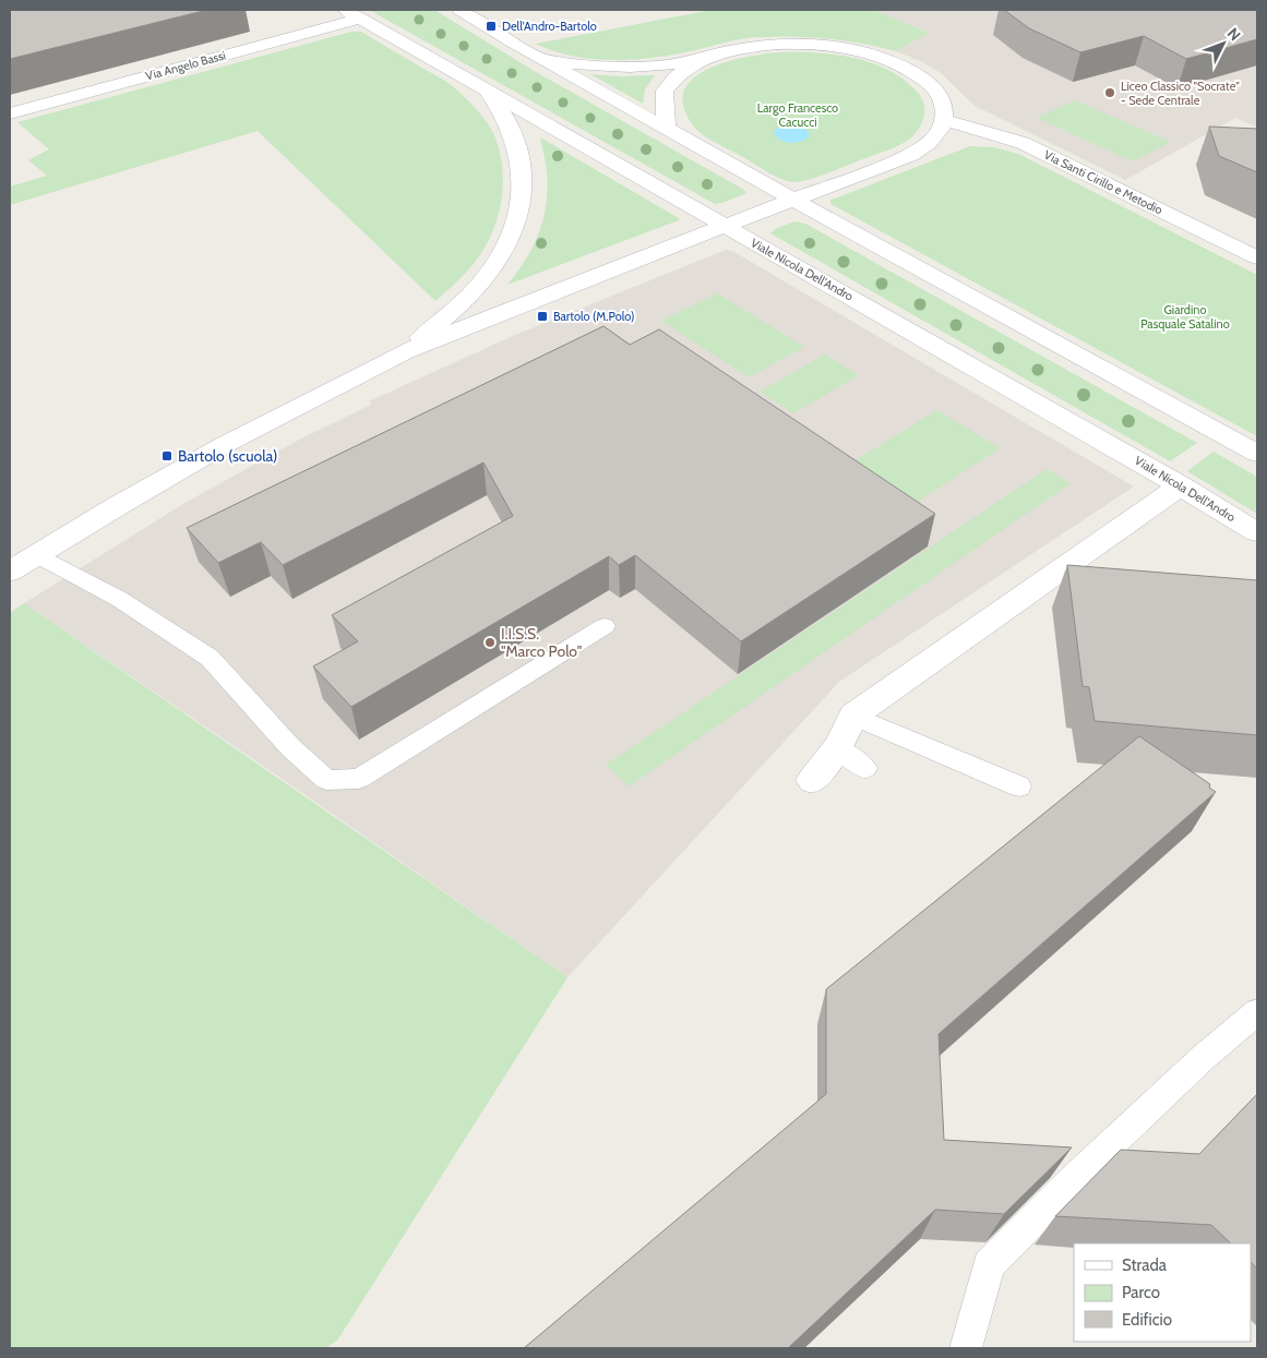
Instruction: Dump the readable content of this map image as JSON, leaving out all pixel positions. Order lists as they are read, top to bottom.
{
  "streets": {
    "street": ["Via Angelo Bassi", "Via Santi Cirillo e Metodio", "Viale Nicola Dell'Andro"]
  },
  "crossings": [
    ["Via Angelo Bassi", "Viale Nicola Dell'Andro"]
  ],
  "parks": ["Largo Francesco Cacucci", "Giardino Pasquale Satalino"],
  "places": {
    "transit": ["Dell'Andro-Bartolo", "Bartolo (M.Polo)", "Bartolo (scuola)"],
    "other": ["Liceo Classico \"Socrate\" - Sede Centrale", "I.I.S.S. \"Marco Polo\""]
  },
  "legend": ["Strada", "Parco", "Edificio"],
  "north": "top right"
}
